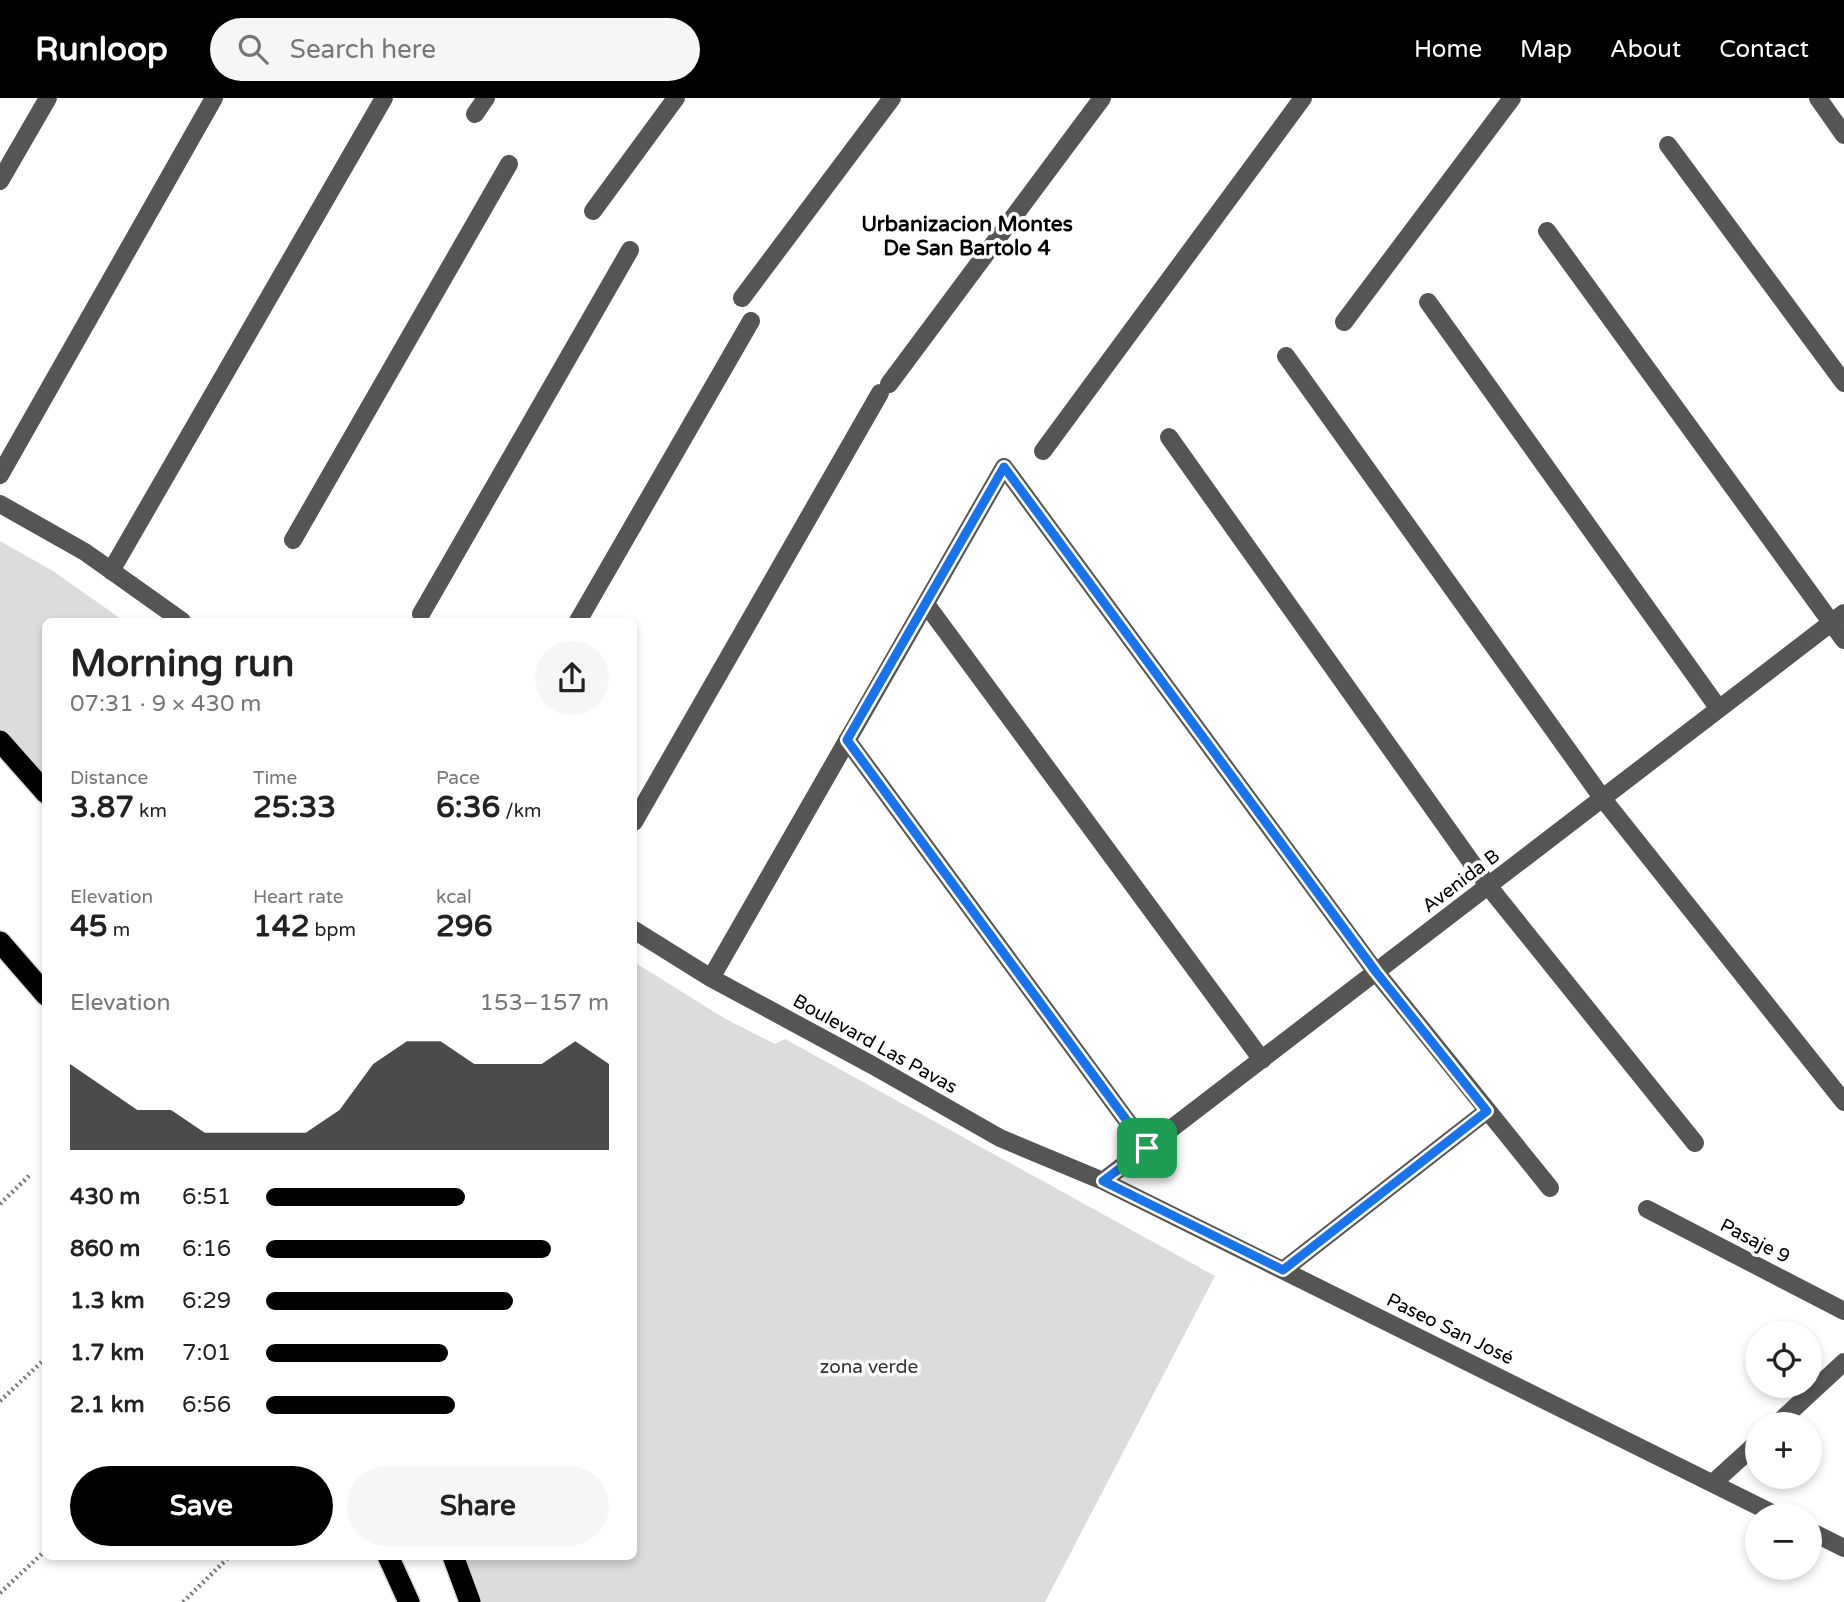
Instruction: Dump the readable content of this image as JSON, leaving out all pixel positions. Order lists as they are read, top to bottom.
{
  "streets": {
    "street": [
      "Avenida B",
      "Boulevard Las Pavas",
      "Pasaje 9",
      "Paseo San José"
    ]
  },
  "crossings": [
    ["Avenida B", "Boulevard Las Pavas"],
    ["Avenida B", "Paseo San José"],
    ["Boulevard Las Pavas", "Paseo San José"]
  ],
  "districts": ["Urbanizacion Montes De San Bartolo 4"],
  "parks": ["zona verde"],
  "page": {
    "header": "Runloop",
    "search": "Search here",
    "nav": [
      "Home",
      "Map",
      "About",
      "Contact"
    ],
    "heading": ["Morning run", "07:31 · 9 × 430 m"],
    "stats": [
      ["Distance", "3.87 km"],
      ["Time", "25:33"],
      ["Pace", "6:36 /km"],
      ["Elevation", "45 m"],
      ["Heart rate", "142 bpm"],
      ["kcal", "296"]
    ],
    "chart": ["Elevation", "153–157 m"],
    "list": [
      {
        "name": "430 m",
        "note": "6:51"
      },
      {
        "name": "860 m",
        "note": "6:16"
      },
      {
        "name": "1.3 km",
        "note": "6:29"
      },
      {
        "name": "1.7 km",
        "note": "7:01"
      },
      {
        "name": "2.1 km",
        "note": "6:56"
      }
    ],
    "map_buttons": ["+", "−"],
    "buttons": ["Save", "Share"]
  }
}
